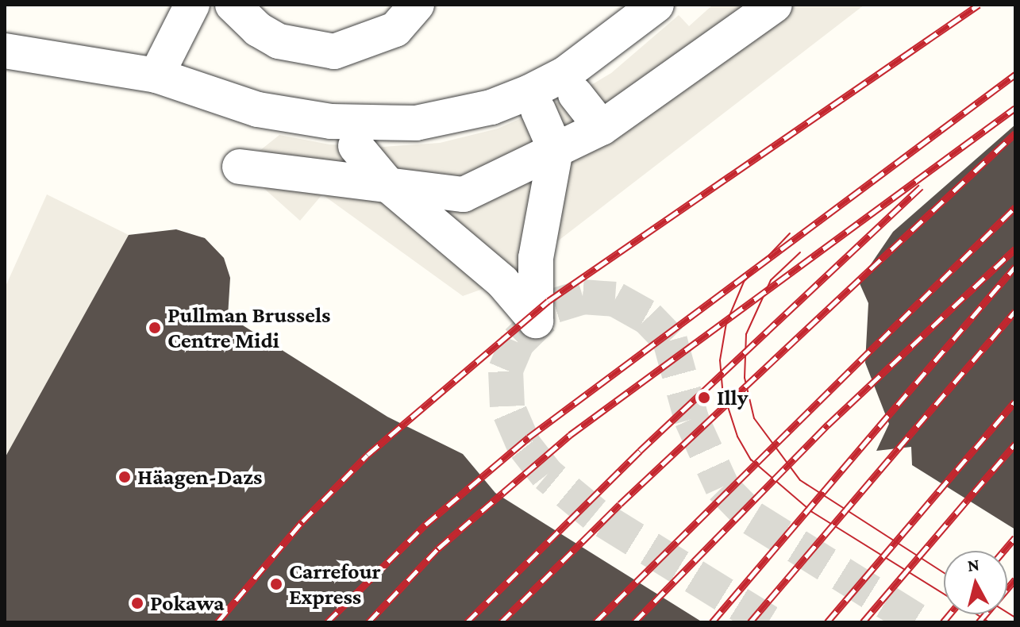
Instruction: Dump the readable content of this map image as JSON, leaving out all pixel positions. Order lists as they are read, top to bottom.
{
  "places": [
    "Pullman Brussels Centre Midi",
    "Illy",
    "Häagen-Dazs",
    "Carrefour Express",
    "Pokawa"
  ],
  "north": "top"
}
